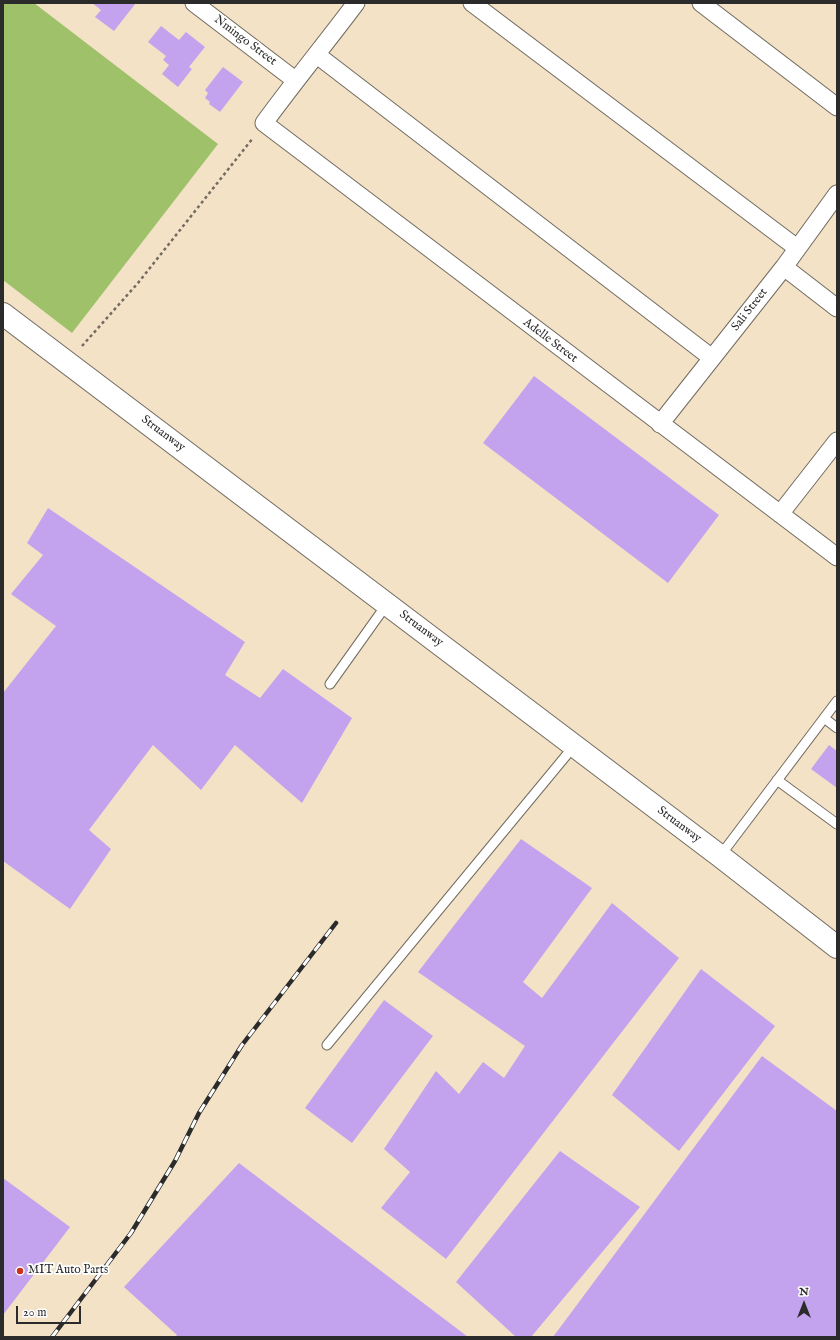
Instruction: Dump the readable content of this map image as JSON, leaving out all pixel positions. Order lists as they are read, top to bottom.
{
  "streets": {
    "street": [
      "Nmingo Street",
      "Sali Street",
      "Adelle Street",
      "Struanway"
    ]
  },
  "crossings": [
    ["Sali Street", "Adelle Street"]
  ],
  "places": ["MIT Auto Parts"],
  "scale_bar": "20 m",
  "north": "top"
}
